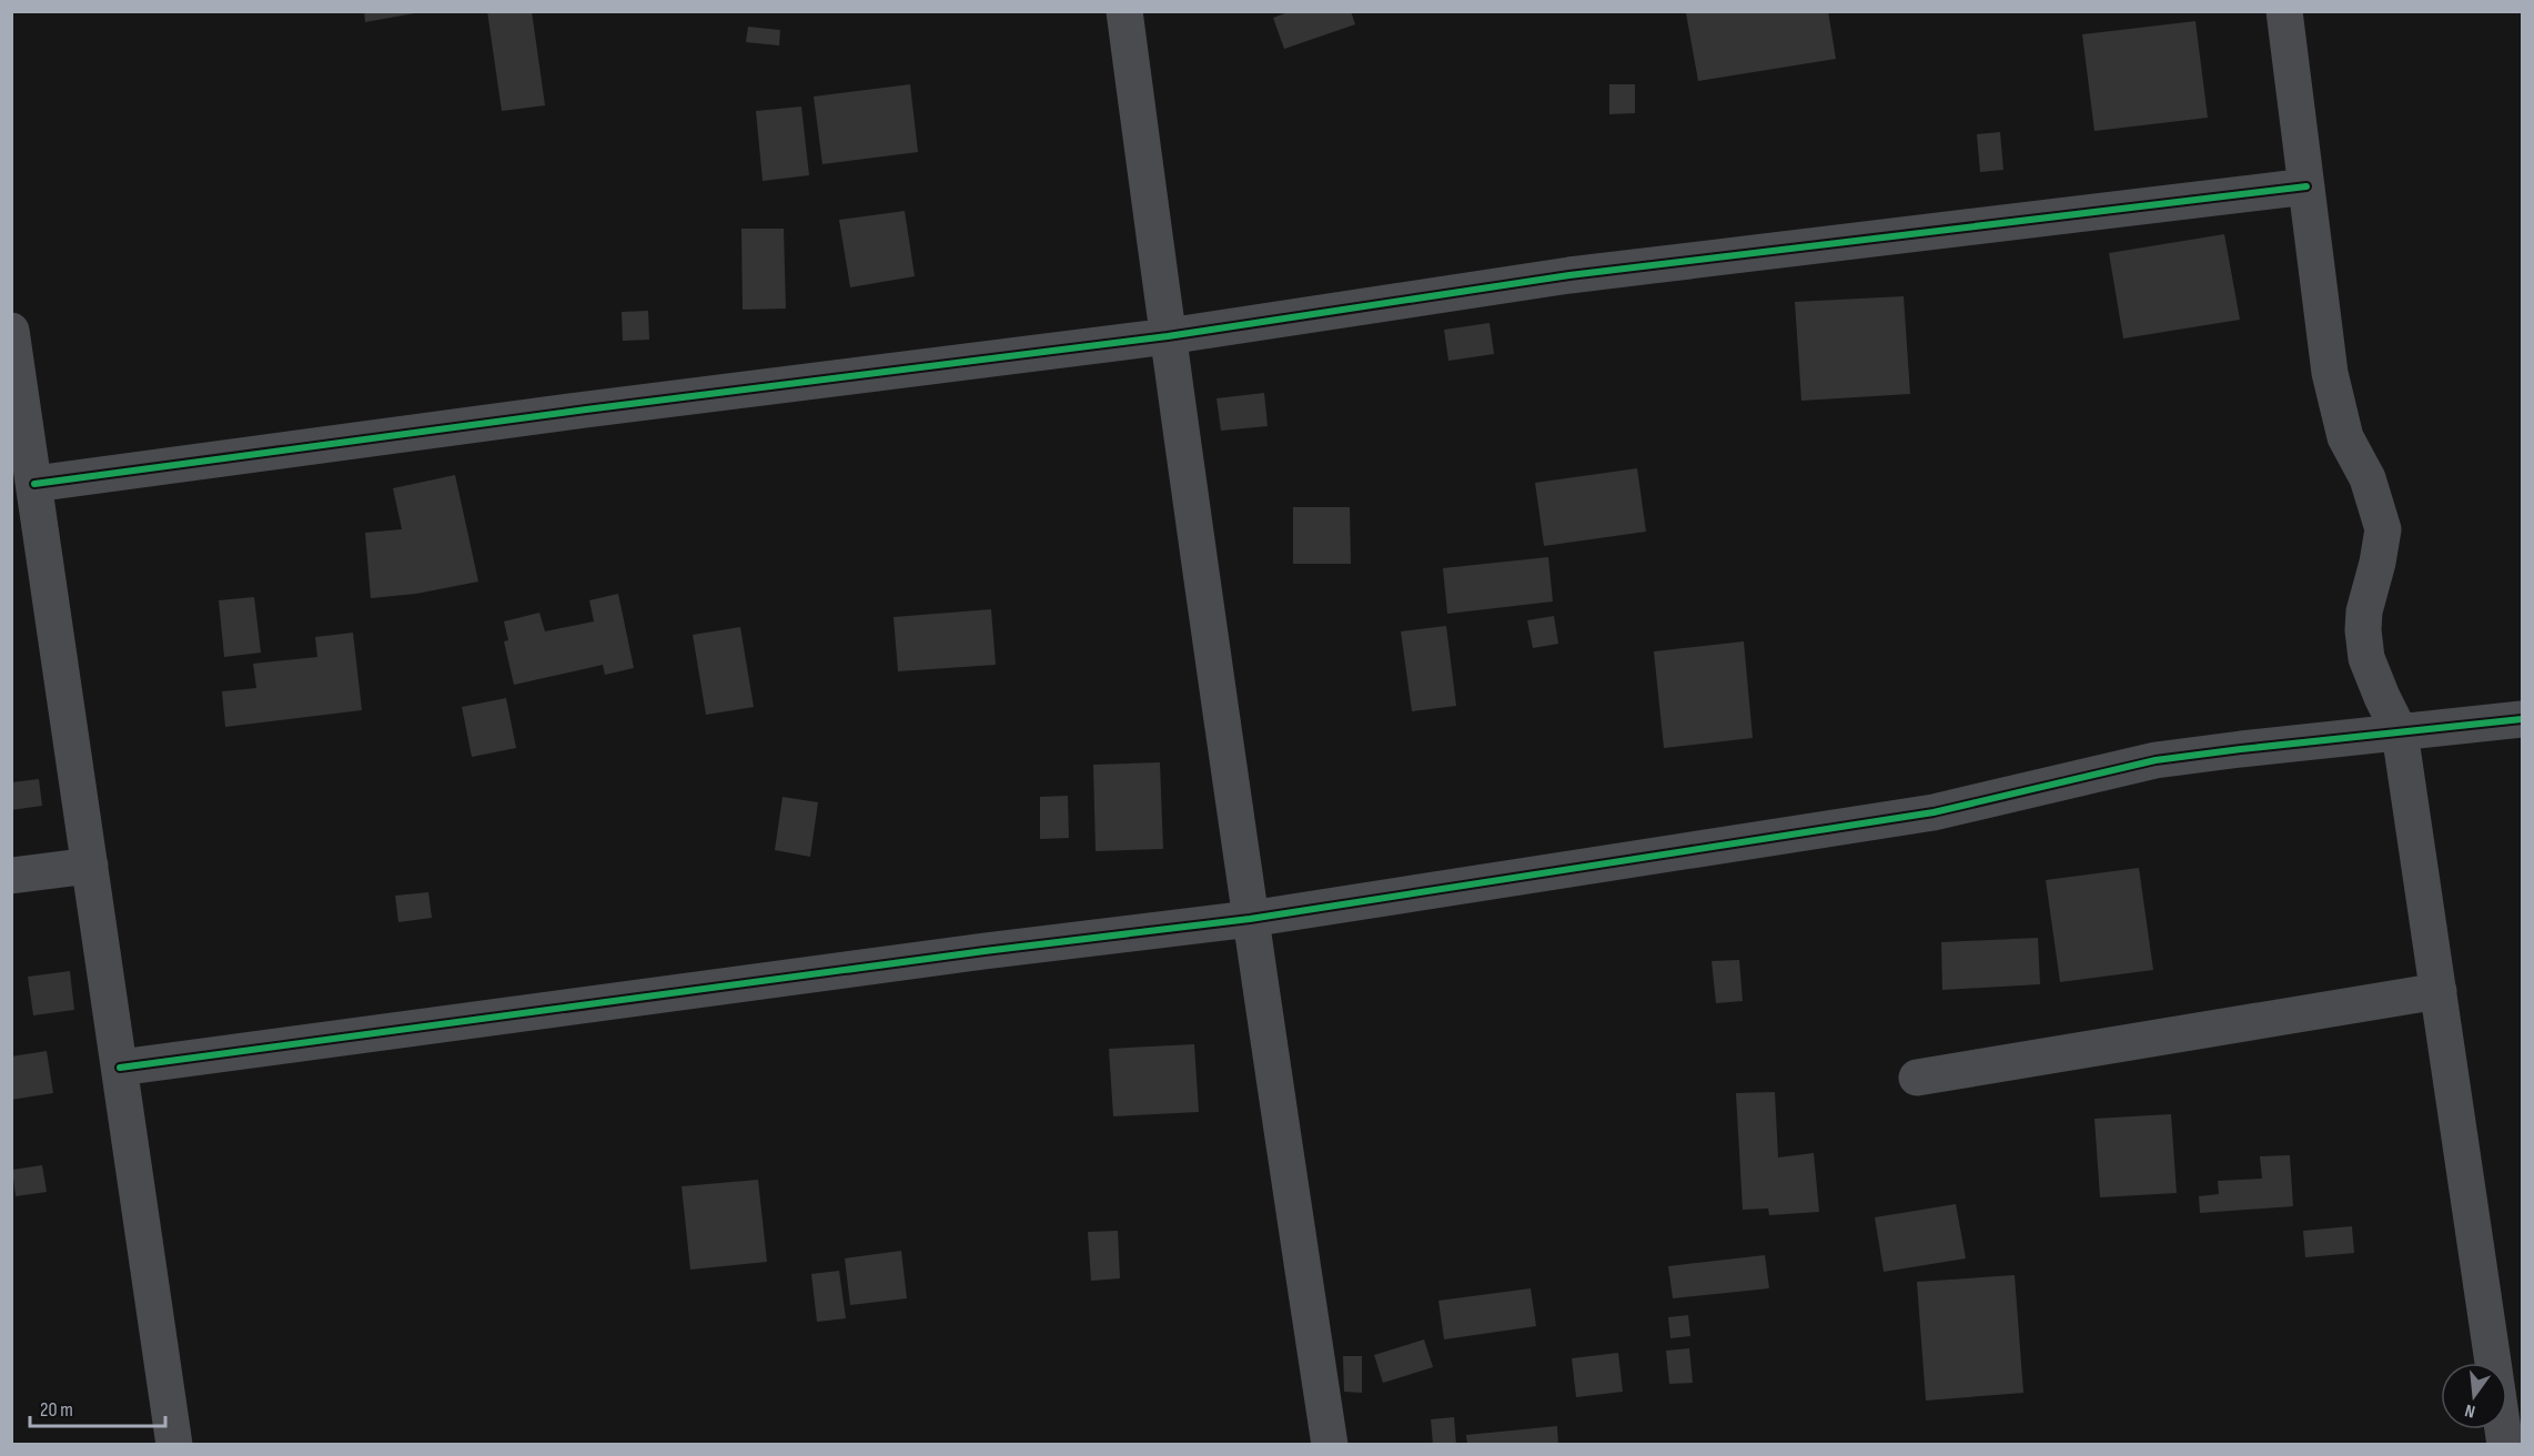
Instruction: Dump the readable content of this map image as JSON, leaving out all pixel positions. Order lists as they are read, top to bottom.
{
  "scale_bar": "20 m",
  "north": "bottom"
}
